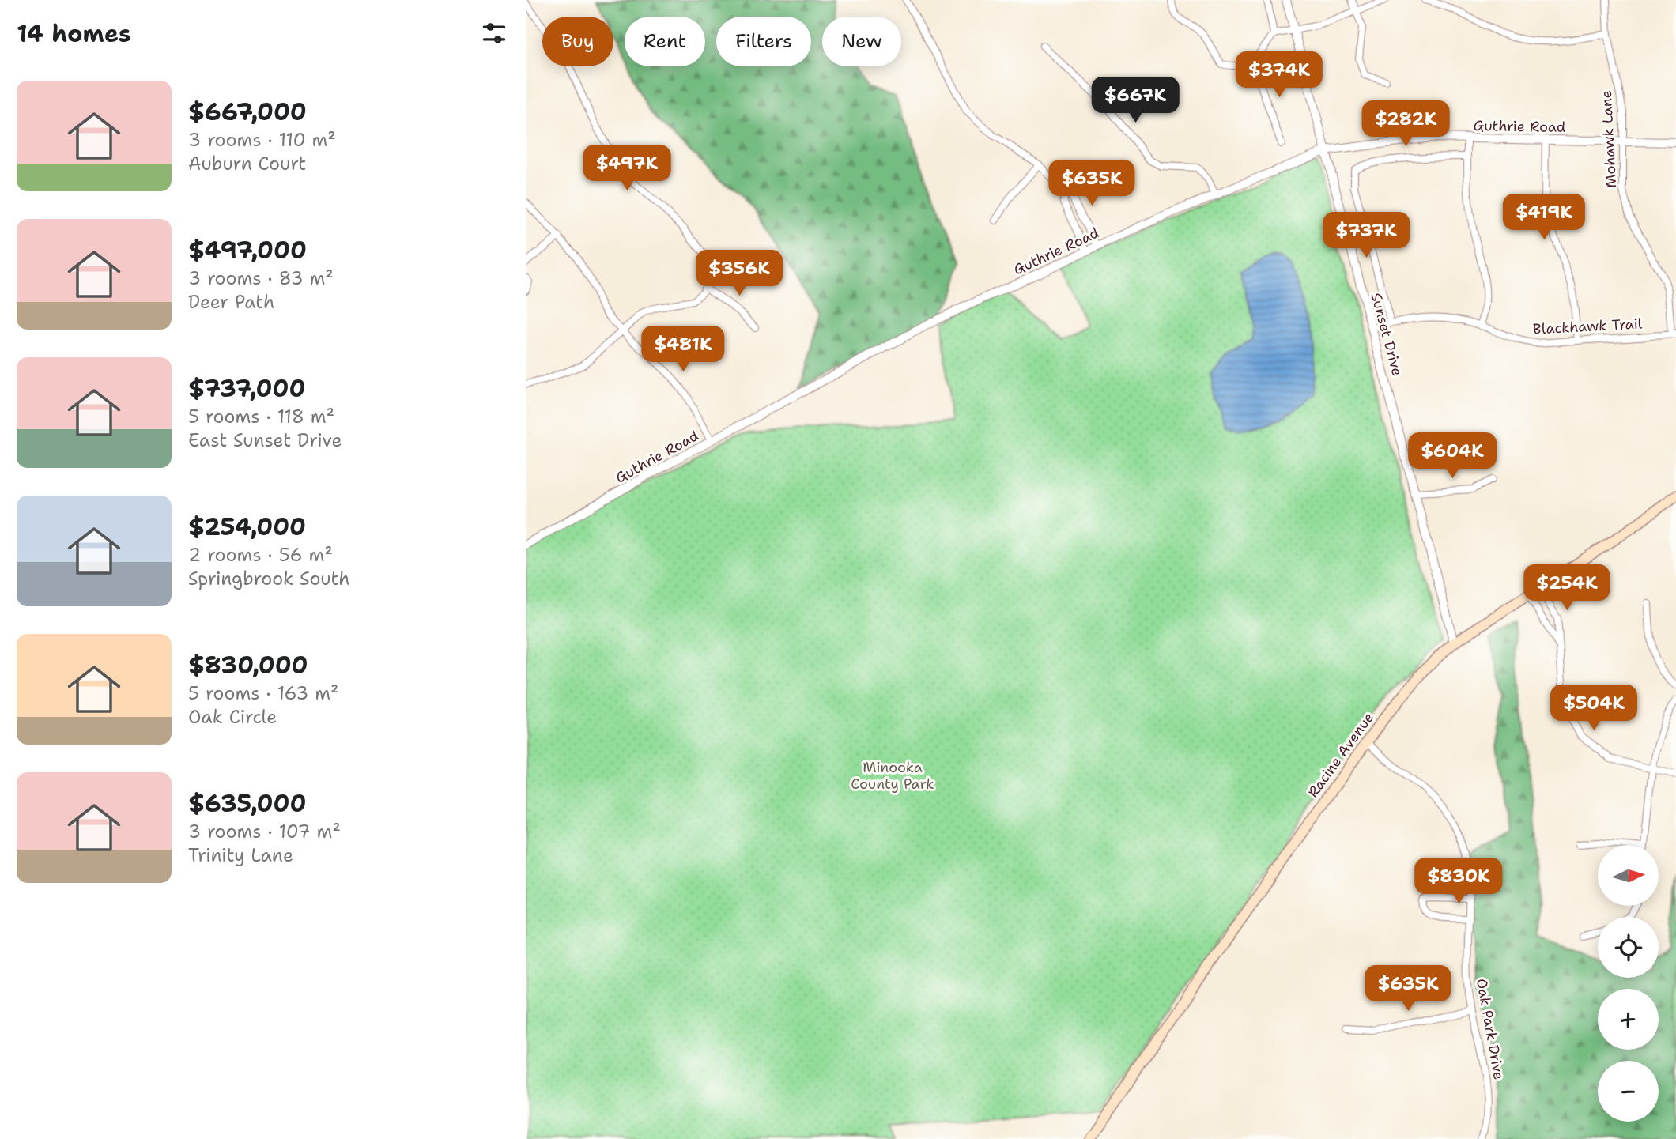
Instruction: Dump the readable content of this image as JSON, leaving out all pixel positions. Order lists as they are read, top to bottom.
{
  "streets": {
    "main road": ["Racine Avenue"],
    "street": [
      "Guthrie Road",
      "Mohawk Lane",
      "Blackhawk Trail",
      "Sunset Drive",
      "Oak Park Drive"
    ]
  },
  "crossings": [
    ["Guthrie Road", "Mohawk Lane"],
    ["Guthrie Road", "Sunset Drive"],
    ["Mohawk Lane", "Blackhawk Trail"],
    ["Blackhawk Trail", "Sunset Drive"],
    ["Sunset Drive", "Racine Avenue"],
    ["Racine Avenue", "Oak Park Drive"]
  ],
  "parks": ["Minooka County Park"],
  "north": "right",
  "page": {
    "heading": "14 homes",
    "chip": [
      "Buy",
      "Rent",
      "Filters",
      "New"
    ],
    "price": [
      "$374K",
      "$667K",
      "$282K",
      "$497K",
      "$635K",
      "$419K",
      "$737K",
      "$356K",
      "$481K",
      "$604K",
      "$254K",
      "$504K",
      "$830K",
      "$635K"
    ],
    "list": [
      {
        "name": "$667,000",
        "note": "3 rooms · 110 m² · Auburn Court"
      },
      {
        "name": "$497,000",
        "note": "3 rooms · 83 m² · Deer Path"
      },
      {
        "name": "$737,000",
        "note": "5 rooms · 118 m² · East Sunset Drive"
      },
      {
        "name": "$254,000",
        "note": "2 rooms · 56 m² · Springbrook South"
      },
      {
        "name": "$830,000",
        "note": "5 rooms · 163 m² · Oak Circle"
      },
      {
        "name": "$635,000",
        "note": "3 rooms · 107 m² · Trinity Lane"
      }
    ],
    "map_buttons": ["+", "−"]
  }
}
